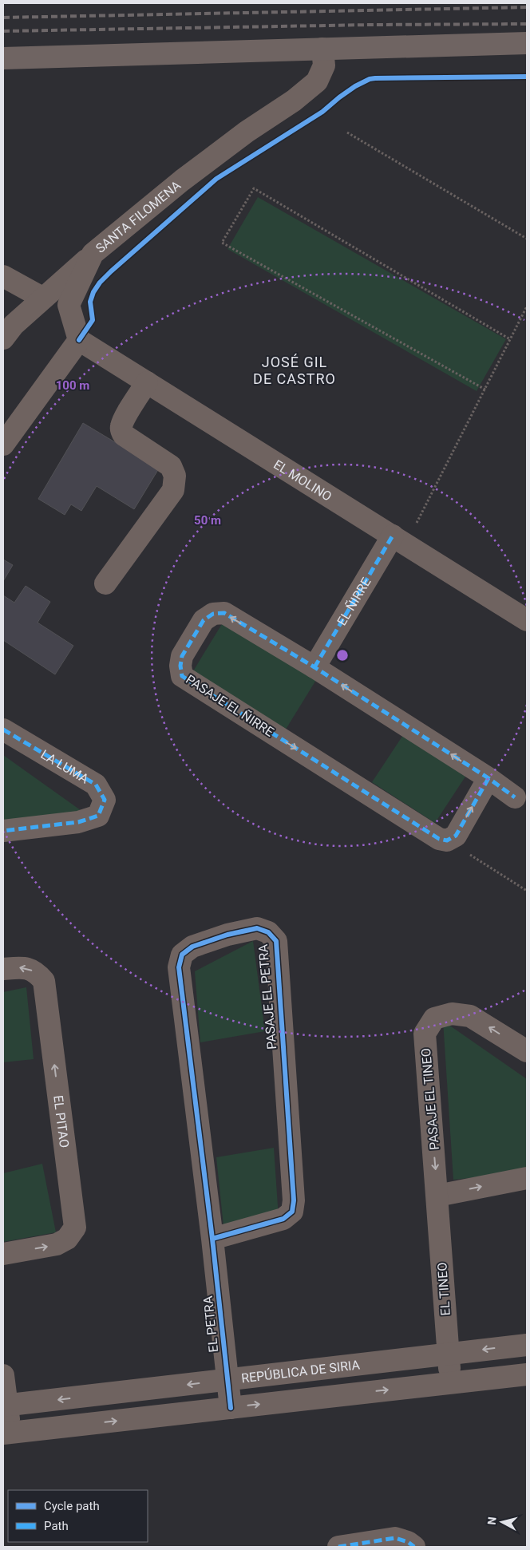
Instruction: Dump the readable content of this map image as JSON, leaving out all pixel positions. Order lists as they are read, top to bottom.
{
  "streets": {
    "street": [
      "SANTA FILOMENA",
      "EL MOLINO",
      "EL ÑIRRE",
      "PASAJE EL ÑIRRE",
      "LA LUMA",
      "PASAJE EL PETRA",
      "PASAJE EL TINEO",
      "EL PITAO",
      "EL TINEO",
      "EL PETRA",
      "REPÚBLICA DE SIRIA"
    ]
  },
  "crossings": [
    ["SANTA FILOMENA", "EL MOLINO"],
    ["EL MOLINO", "EL ÑIRRE"],
    ["EL ÑIRRE", "PASAJE EL ÑIRRE"],
    ["PASAJE EL PETRA", "EL PETRA"],
    ["PASAJE EL TINEO", "EL TINEO"],
    ["EL TINEO", "REPÚBLICA DE SIRIA"],
    ["EL PETRA", "REPÚBLICA DE SIRIA"]
  ],
  "districts": ["JOSÉ GIL DE CASTRO"],
  "legend": ["Cycle path", "Path"],
  "north": "left",
  "rings": ["100 m", "50 m"]
}
